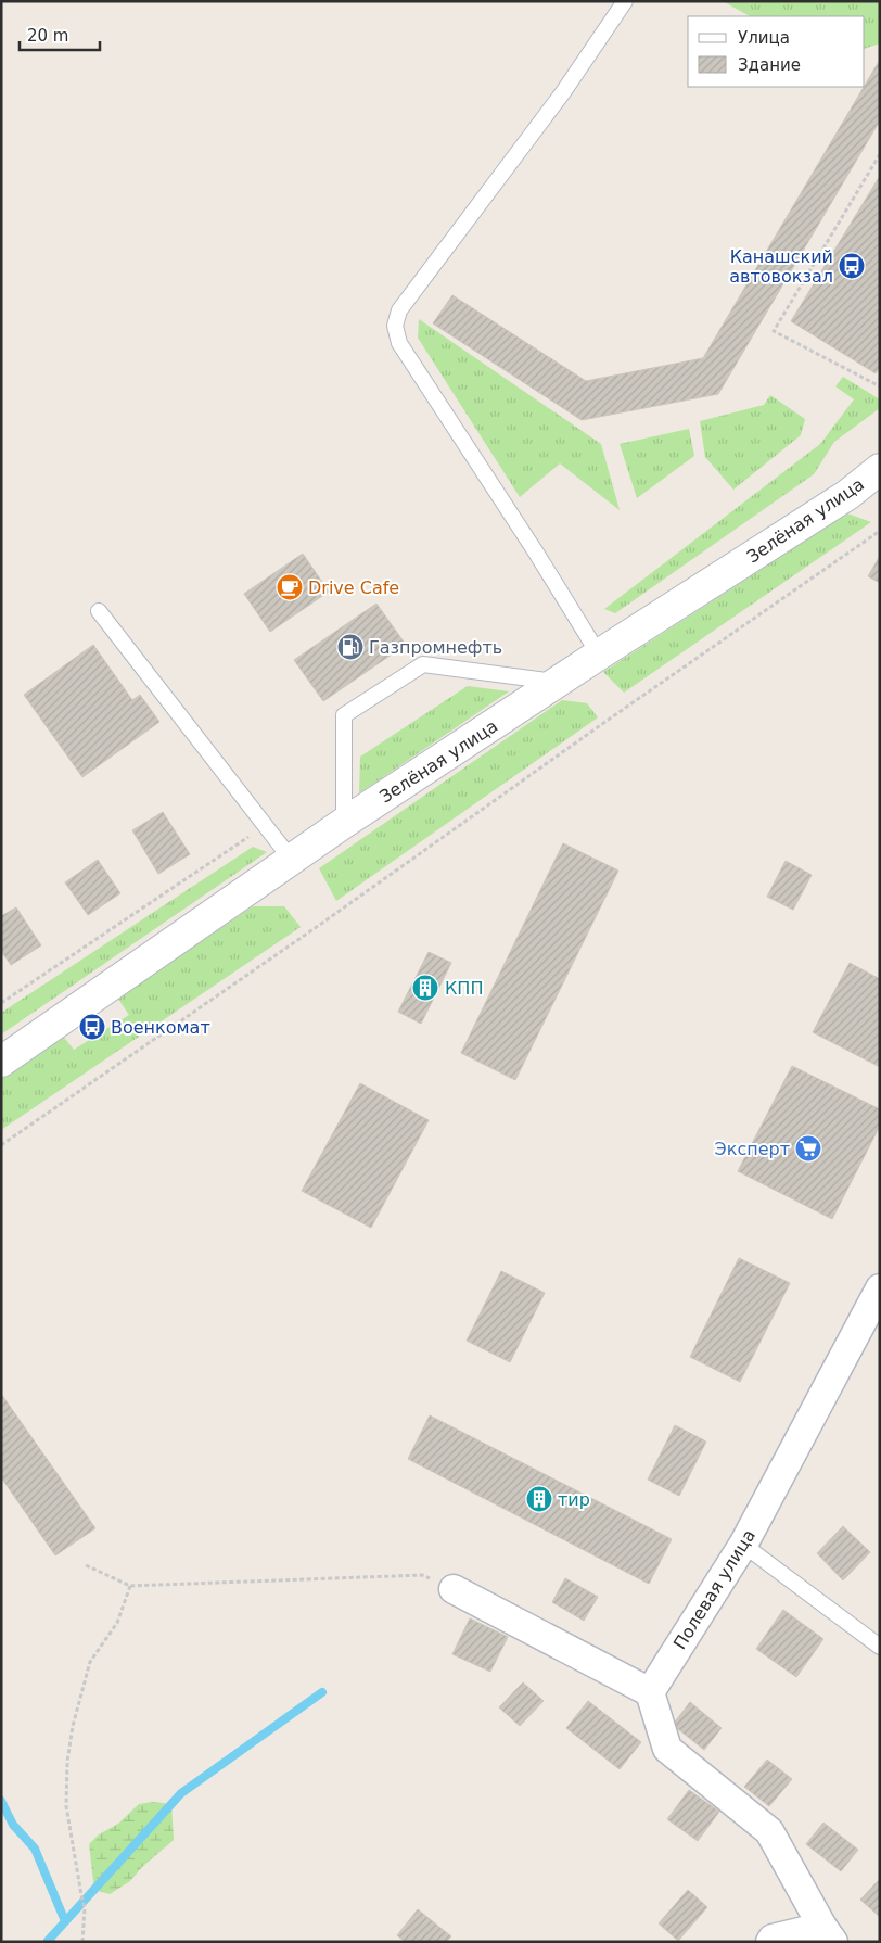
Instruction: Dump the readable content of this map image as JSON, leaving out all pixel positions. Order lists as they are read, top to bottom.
{
  "streets": {
    "main road": ["Зелёная улица"],
    "street": ["Полевая улица"]
  },
  "places": {
    "bus stop": ["Канашский автовокзал", "Военкомат"],
    "cafe": ["Drive Cafe"],
    "fuel station": ["Газпромнефть"],
    "building": ["КПП", "тир"],
    "supermarket": ["Эксперт"]
  },
  "legend": ["Улица", "Здание"],
  "scale_bar": "20 m"
}
